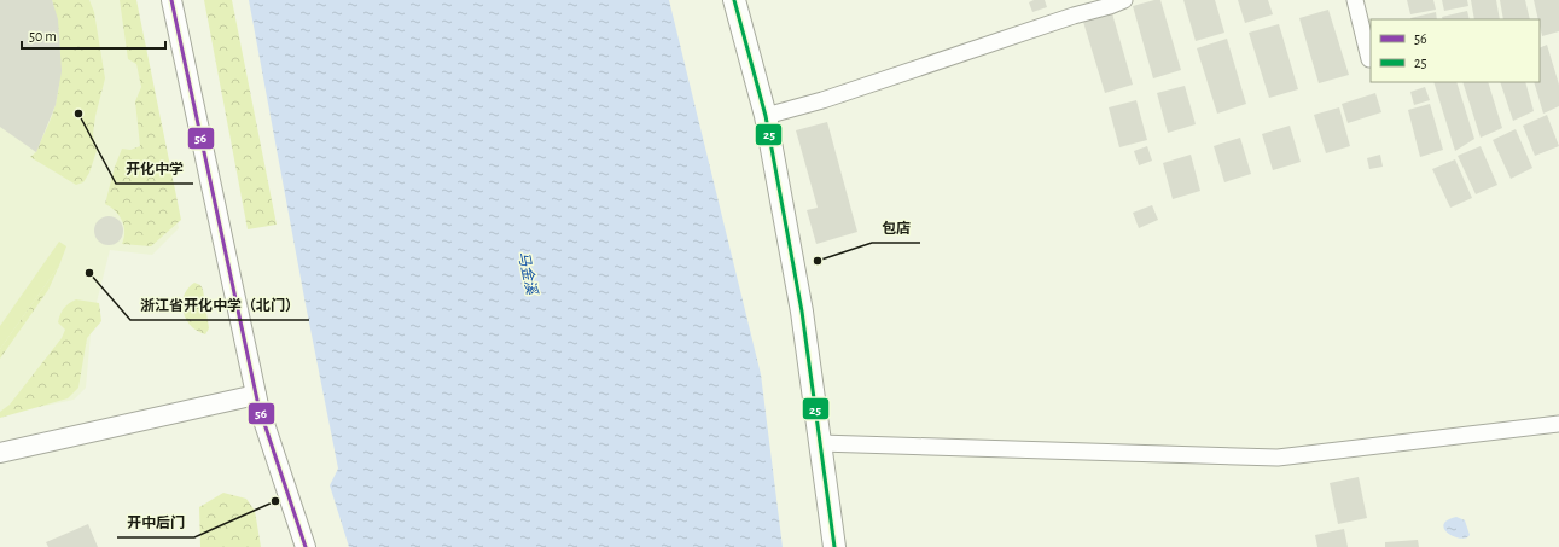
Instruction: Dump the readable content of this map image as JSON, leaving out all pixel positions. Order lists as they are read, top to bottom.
{
  "water": ["马金溪"],
  "places": [
    "开化中学",
    "包店",
    "浙江省开化中学（北门）",
    "开中后门"
  ],
  "lines": ["transit line 56", "transit line 25"],
  "legend": ["56", "25"],
  "scale_bar": "50 m"
}
